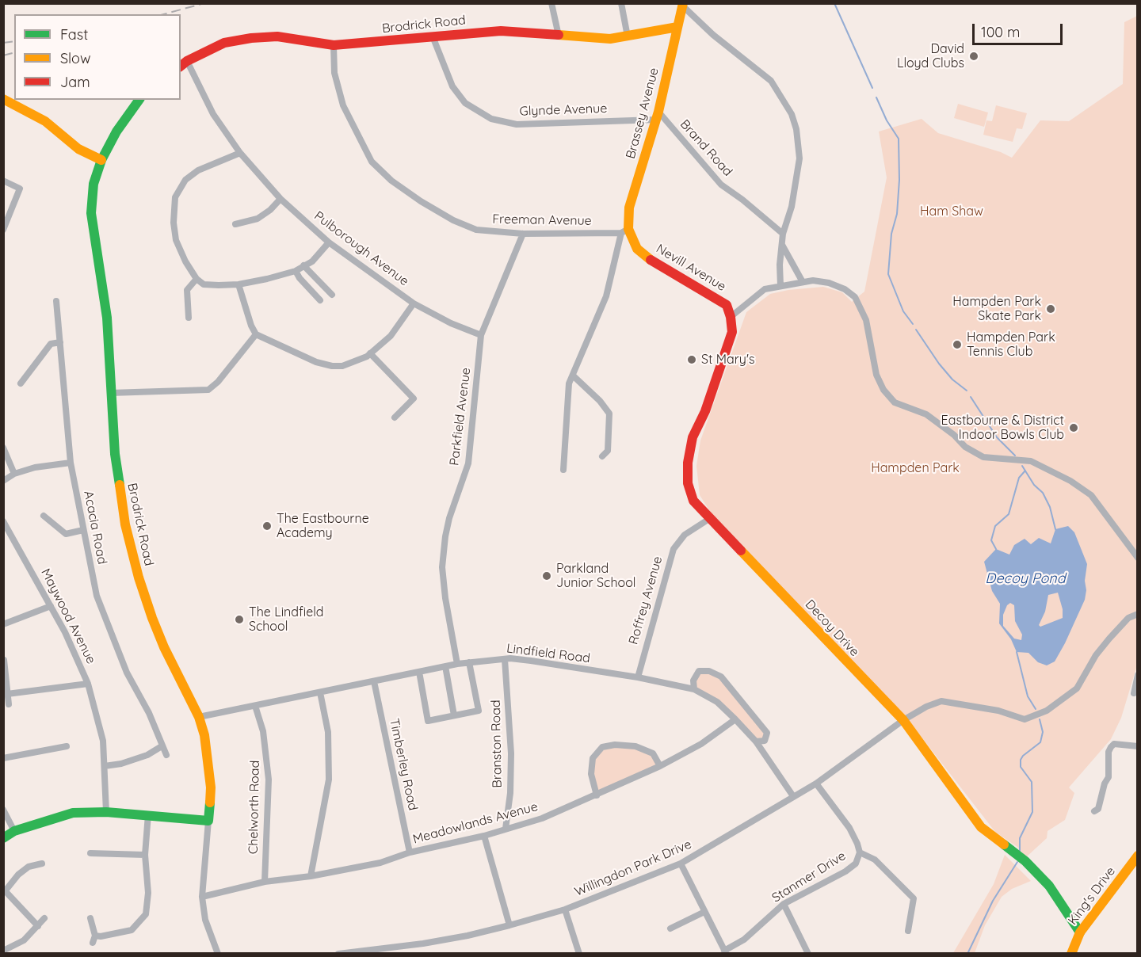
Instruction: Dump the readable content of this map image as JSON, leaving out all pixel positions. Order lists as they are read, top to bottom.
{
  "streets": {
    "street": [
      "Brodrick Road",
      "Glynde Avenue",
      "Brassey Avenue",
      "Brand Road",
      "Freeman Avenue",
      "Pulborough Avenue",
      "Nevill Avenue",
      "Parkfield Avenue",
      "Acacia Road",
      "Roffrey Avenue",
      "Maywood Avenue",
      "Decoy Drive",
      "Lindfield Road",
      "Branston Road",
      "Timberley Road",
      "Chelworth Road",
      "Meadowlands Avenue",
      "Willingdon Park Drive",
      "Stanmer Drive",
      "King's Drive"
    ]
  },
  "crossings": [
    ["Brodrick Road", "Glynde Avenue"],
    ["Brodrick Road", "Brassey Avenue"],
    ["Brodrick Road", "Freeman Avenue"],
    ["Brodrick Road", "Pulborough Avenue"],
    ["Brodrick Road", "Lindfield Road"],
    ["Brodrick Road", "Meadowlands Avenue"],
    ["Glynde Avenue", "Brassey Avenue"],
    ["Glynde Avenue", "Brand Road"],
    ["Brassey Avenue", "Brand Road"],
    ["Brassey Avenue", "Freeman Avenue"],
    ["Brassey Avenue", "Nevill Avenue"],
    ["Freeman Avenue", "Nevill Avenue"],
    ["Freeman Avenue", "Parkfield Avenue"],
    ["Pulborough Avenue", "Parkfield Avenue"],
    ["Nevill Avenue", "Decoy Drive"],
    ["Parkfield Avenue", "Lindfield Road"],
    ["Roffrey Avenue", "Decoy Drive"],
    ["Roffrey Avenue", "Lindfield Road"],
    ["Decoy Drive", "Willingdon Park Drive"],
    ["Decoy Drive", "King's Drive"],
    ["Lindfield Road", "Branston Road"],
    ["Lindfield Road", "Timberley Road"],
    ["Lindfield Road", "Chelworth Road"],
    ["Lindfield Road", "Meadowlands Avenue"],
    ["Lindfield Road", "Willingdon Park Drive"],
    ["Branston Road", "Meadowlands Avenue"],
    ["Timberley Road", "Meadowlands Avenue"],
    ["Chelworth Road", "Meadowlands Avenue"],
    ["Willingdon Park Drive", "Stanmer Drive"]
  ],
  "water": ["Decoy Pond"],
  "parks": ["Ham Shaw", "Hampden Park"],
  "places": [
    "David Lloyd Clubs",
    "Hampden Park Skate Park",
    "Hampden Park Tennis Club",
    "St Mary's",
    "Eastbourne & District Indoor Bowls Club",
    "The Eastbourne Academy",
    "Parkland Junior School",
    "The Lindfield School"
  ],
  "legend": ["Fast", "Slow", "Jam"],
  "scale_bar": "100 m"
}
